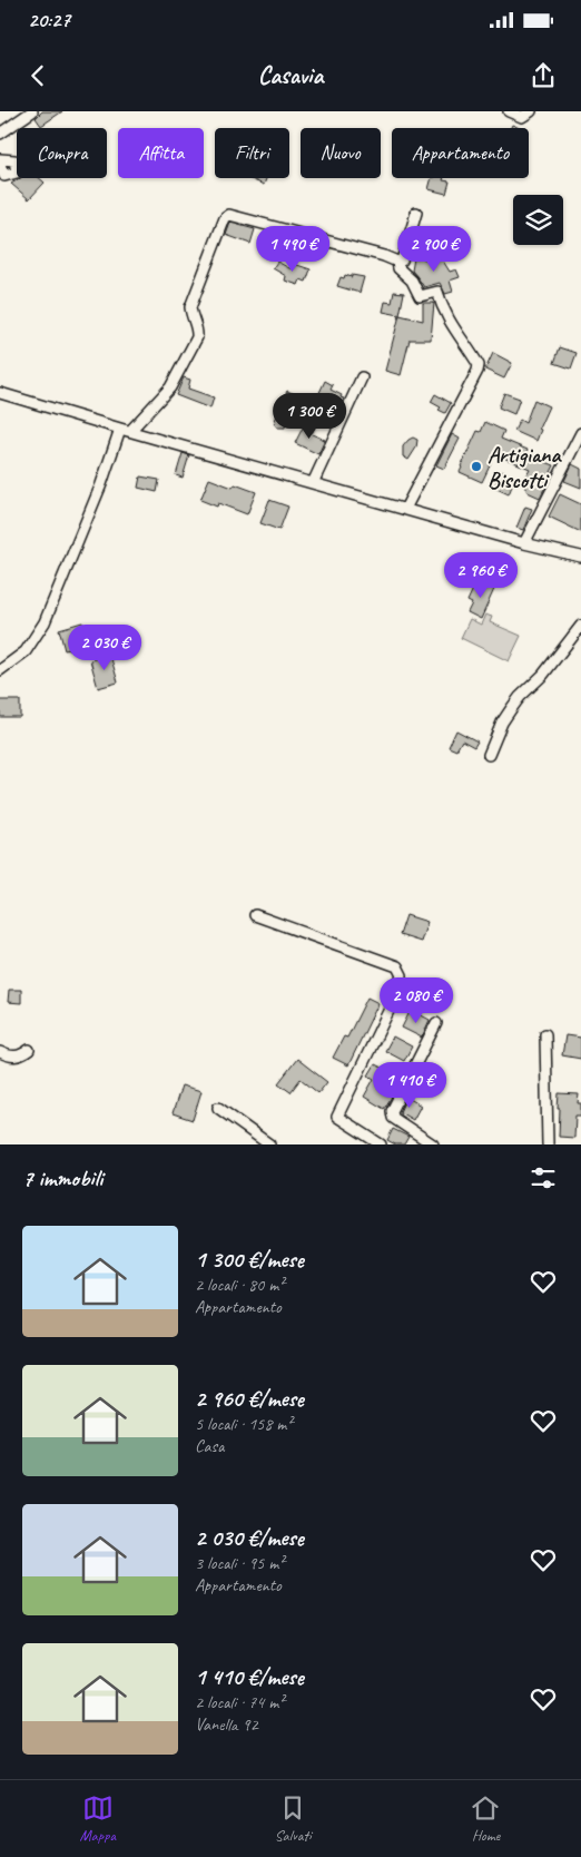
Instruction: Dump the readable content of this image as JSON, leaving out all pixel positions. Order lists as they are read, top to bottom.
{
  "places": ["Artigiana Biscotti"],
  "page": {
    "status": "20:27",
    "header": "Casavia",
    "chip": [
      "Compra",
      "Affitta",
      "Filtri",
      "Nuovo",
      "Appartamento"
    ],
    "price": [
      "1 490 €",
      "2 900 €",
      "1 300 €",
      "2 960 €",
      "2 030 €",
      "2 080 €",
      "1 410 €"
    ],
    "heading": "7 immobili",
    "list": [
      {
        "name": "1 300 €/mese",
        "note": "2 locali · 80 m² · Appartamento"
      },
      {
        "name": "2 960 €/mese",
        "note": "5 locali · 158 m² · Casa"
      },
      {
        "name": "2 030 €/mese",
        "note": "3 locali · 95 m² · Appartamento"
      },
      {
        "name": "1 410 €/mese",
        "note": "2 locali · 74 m² · Vanella 92"
      }
    ],
    "tabs": ["Mappa", "Salvati", "Home"]
  }
}
